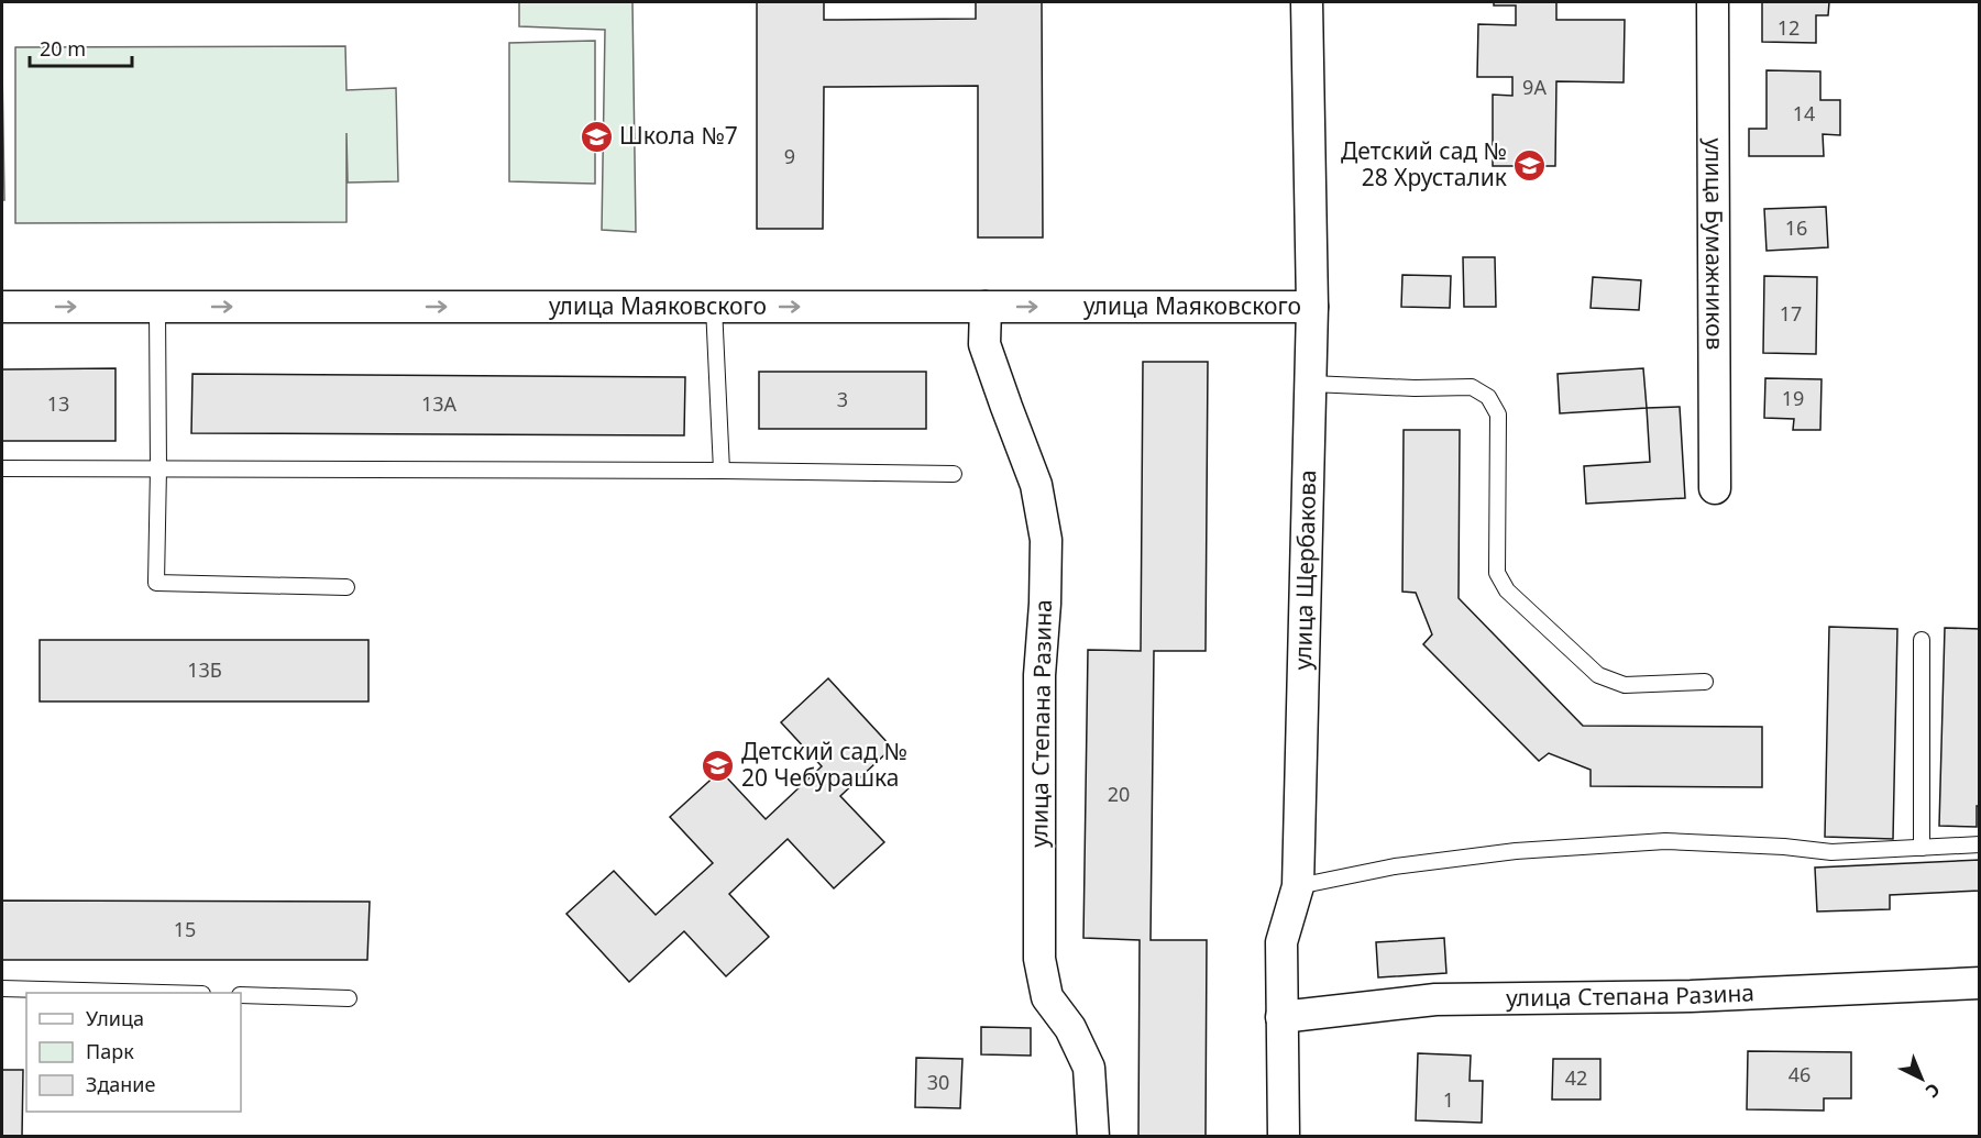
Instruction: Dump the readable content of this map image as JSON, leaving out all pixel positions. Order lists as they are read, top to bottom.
{
  "streets": {
    "street": [
      "улица Бумажников",
      "улица Маяковского",
      "улица Щербакова",
      "улица Степана Разина"
    ]
  },
  "crossings": [
    ["улица Маяковского", "улица Щербакова"],
    ["улица Маяковского", "улица Степана Разина"],
    ["улица Щербакова", "улица Степана Разина"]
  ],
  "one_way": ["улица Маяковского"],
  "places": {
    "school or university": ["Школа №7", "Детский сад № 28 Хрусталик", "Детский сад № 20 Чебурашка"]
  },
  "house_numbers": [
    "12",
    "9А",
    "14",
    "9",
    "16",
    "17",
    "19",
    "3",
    "13",
    "13А",
    "13Б",
    "20",
    "15",
    "46",
    "42",
    "30",
    "1"
  ],
  "legend": ["Улица", "Парк", "Здание"],
  "scale_bar": "20 m",
  "north": "bottom right"
}
